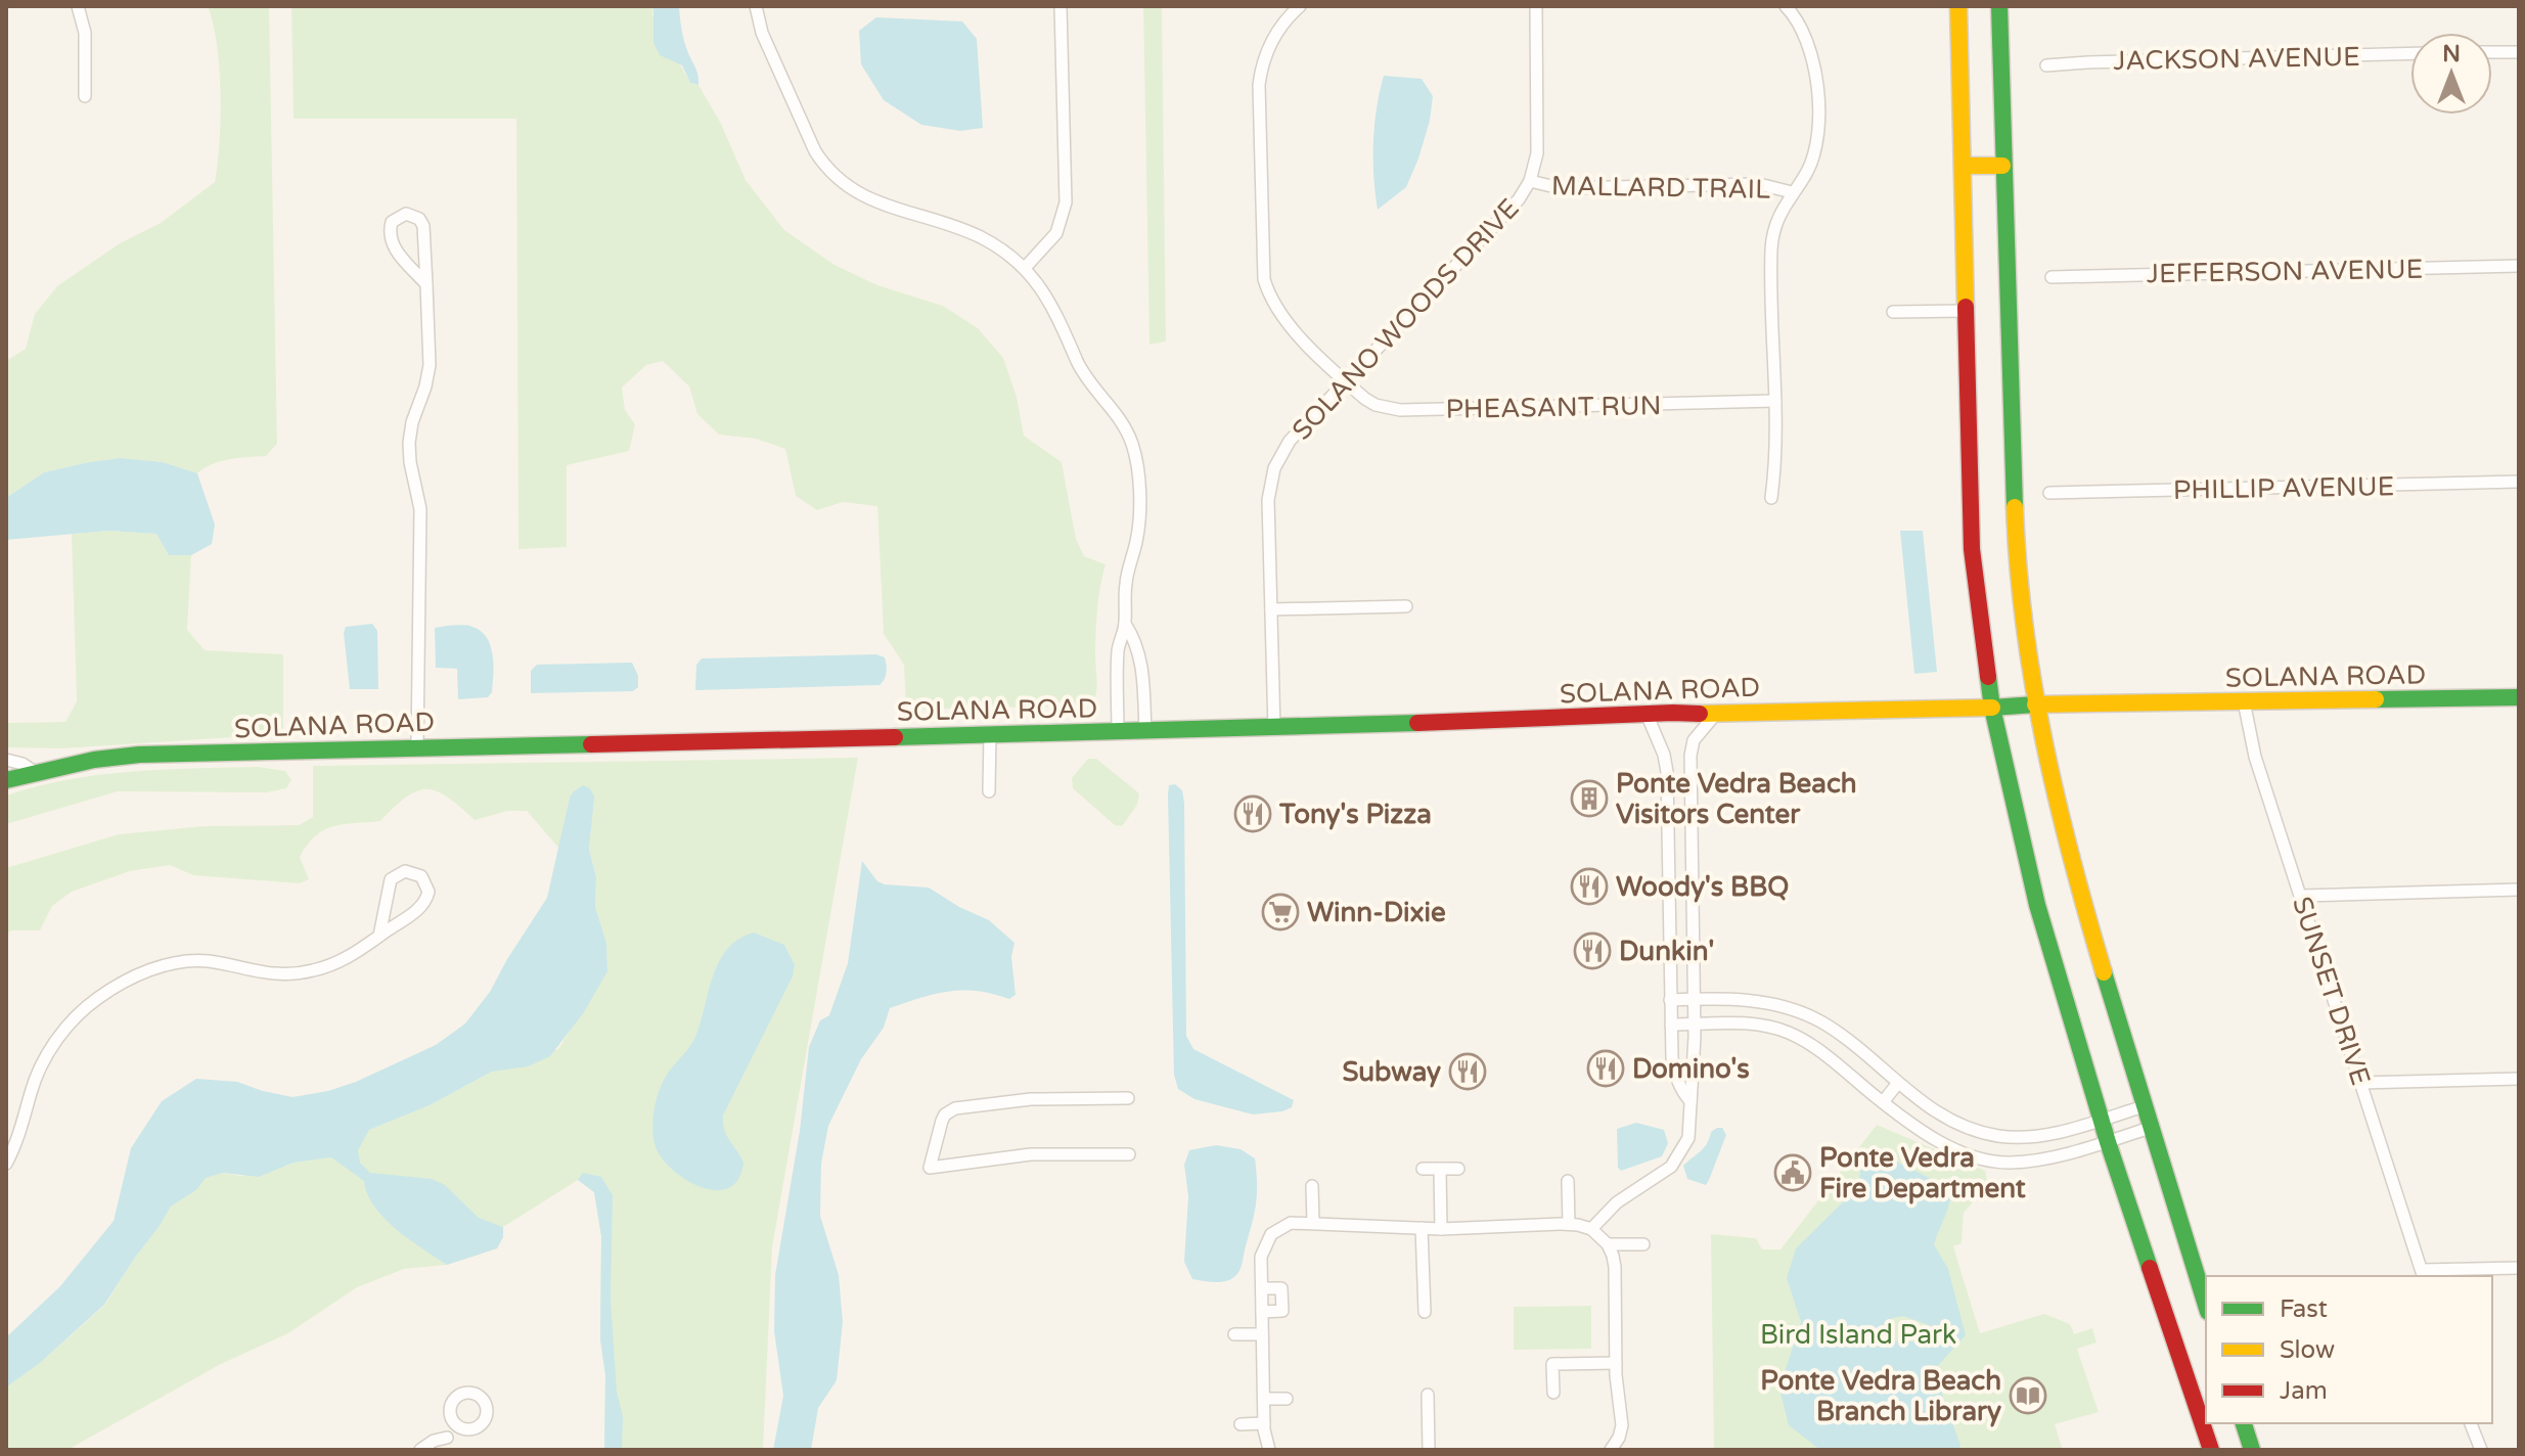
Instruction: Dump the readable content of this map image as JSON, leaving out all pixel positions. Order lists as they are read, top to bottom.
{
  "streets": {
    "main road": ["SOLANA ROAD"],
    "street": [
      "JACKSON AVENUE",
      "MALLARD TRAIL",
      "JEFFERSON AVENUE",
      "SOLANO WOODS DRIVE",
      "PHEASANT RUN",
      "PHILLIP AVENUE",
      "SUNSET DRIVE"
    ]
  },
  "crossings": [
    ["MALLARD TRAIL", "SOLANO WOODS DRIVE"],
    ["SOLANO WOODS DRIVE", "PHEASANT RUN"],
    ["SOLANO WOODS DRIVE", "SOLANA ROAD"],
    ["SOLANA ROAD", "SUNSET DRIVE"]
  ],
  "parks": ["Bird Island Park"],
  "places": {
    "building": ["Ponte Vedra Beach Visitors Center"],
    "restaurant": [
      "Tony's Pizza",
      "Woody's BBQ",
      "Dunkin'",
      "Domino's",
      "Subway"
    ],
    "supermarket": ["Winn-Dixie"],
    "public building": ["Ponte Vedra Fire Department"],
    "library": ["Ponte Vedra Beach Branch Library"]
  },
  "legend": ["Fast", "Slow", "Jam"],
  "north": "top"
}
